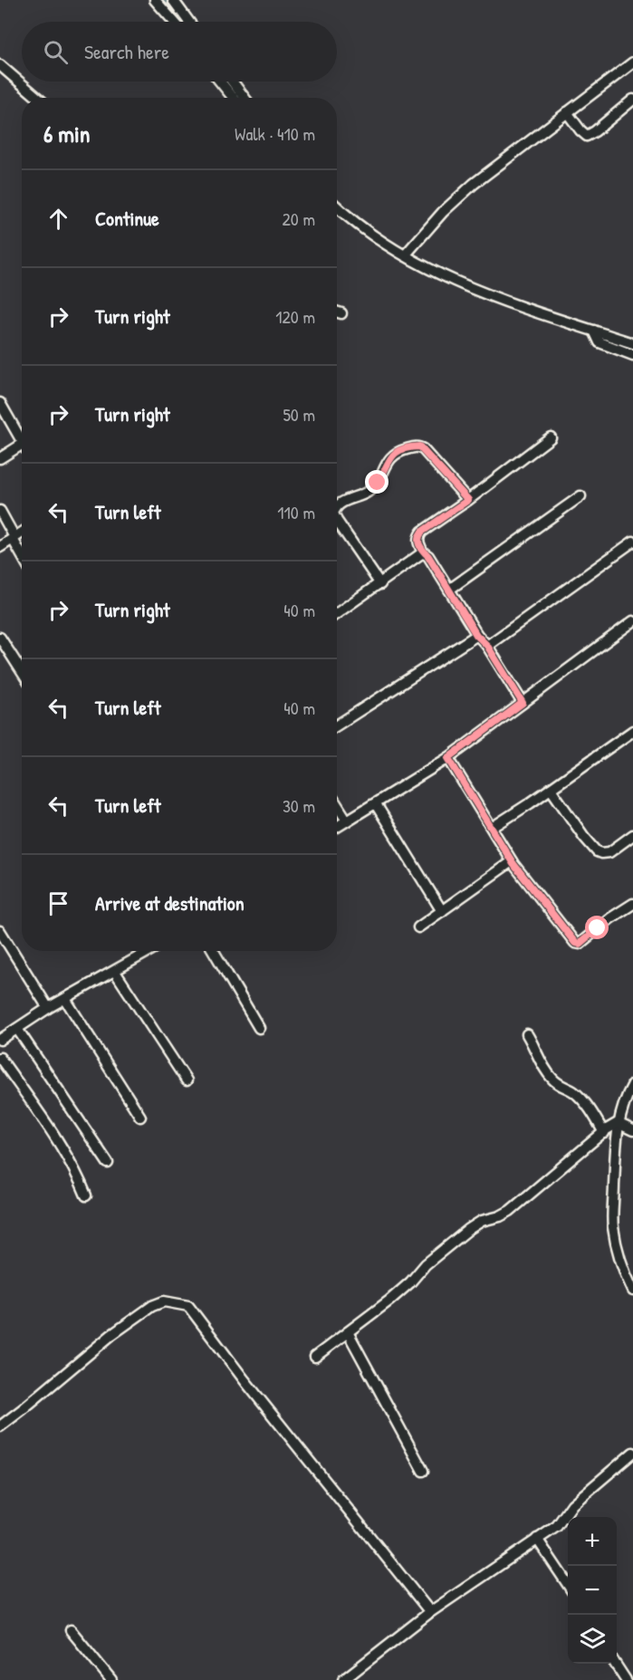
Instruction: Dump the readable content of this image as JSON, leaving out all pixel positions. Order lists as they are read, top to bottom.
{
  "page": {
    "search": "Search here",
    "heading": ["6 min", "Walk · 410 m"],
    "list": [
      ["Continue", "20 m"],
      ["Turn right", "120 m"],
      ["Turn right", "50 m"],
      ["Turn left", "110 m"],
      ["Turn right", "40 m"],
      ["Turn left", "40 m"],
      ["Turn left", "30 m"],
      "Arrive at destination"
    ],
    "map_buttons": ["+", "−"]
  }
}
